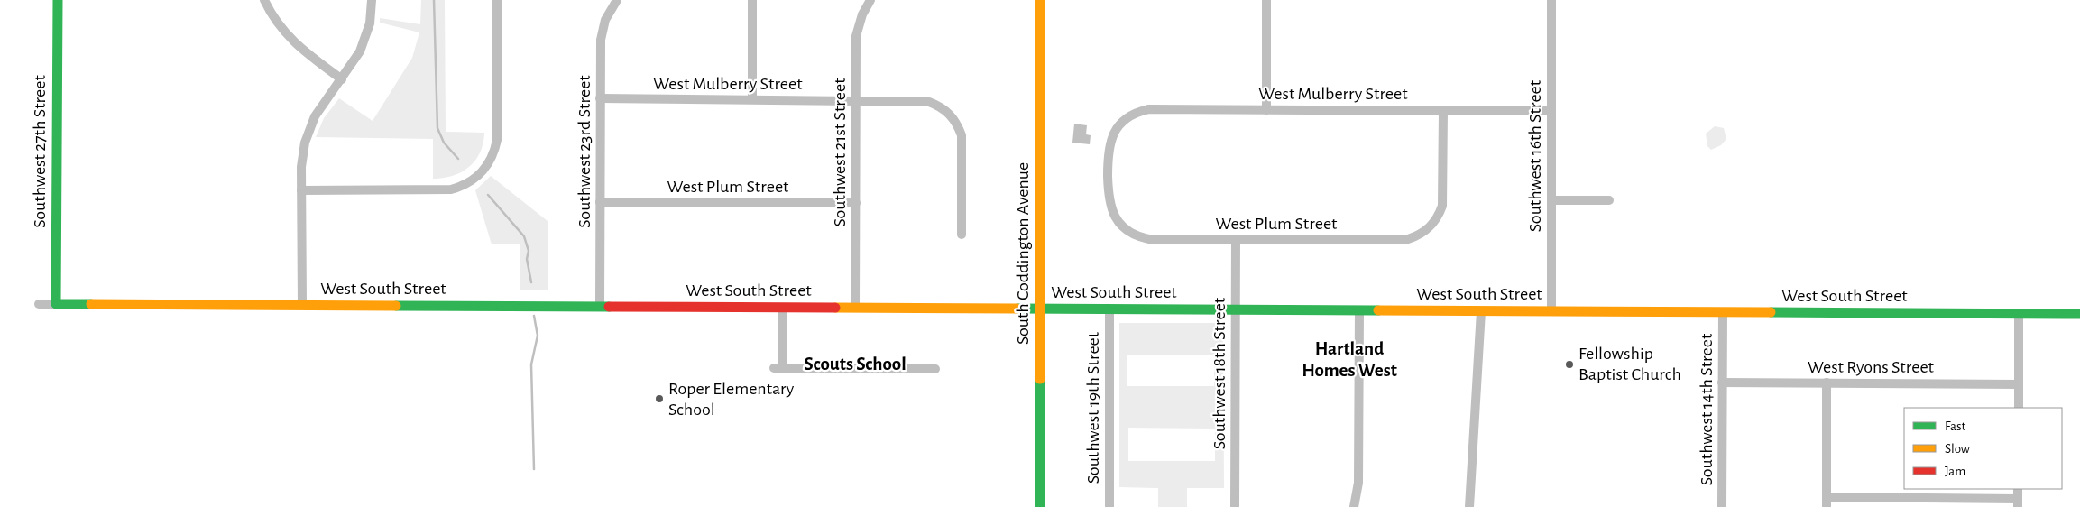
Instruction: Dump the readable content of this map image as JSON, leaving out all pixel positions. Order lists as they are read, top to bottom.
{
  "streets": {
    "street": [
      "West Mulberry Street",
      "Southwest 27th Street",
      "Southwest 23rd Street",
      "Southwest 21st Street",
      "Southwest 16th Street",
      "West Plum Street",
      "South Coddington Avenue",
      "West South Street",
      "West Ryons Street",
      "Southwest 18th Street",
      "Southwest 19th Street",
      "Southwest 14th Street"
    ]
  },
  "crossings": [
    ["West Mulberry Street", "Southwest 23rd Street"],
    ["West Mulberry Street", "Southwest 21st Street"],
    ["West Mulberry Street", "Southwest 16th Street"],
    ["West Mulberry Street", "West Plum Street"],
    ["Southwest 27th Street", "West South Street"],
    ["Southwest 23rd Street", "West Plum Street"],
    ["Southwest 23rd Street", "West South Street"],
    ["Southwest 21st Street", "West Plum Street"],
    ["Southwest 21st Street", "West South Street"],
    ["Southwest 16th Street", "West South Street"],
    ["West Plum Street", "Southwest 18th Street"],
    ["South Coddington Avenue", "West South Street"],
    ["West South Street", "Southwest 18th Street"],
    ["West South Street", "Southwest 19th Street"],
    ["West South Street", "Southwest 14th Street"],
    ["West Ryons Street", "Southwest 14th Street"]
  ],
  "districts": ["Hartland Homes West", "Scouts School"],
  "places": ["Fellowship Baptist Church", "Roper Elementary School"],
  "legend": ["Fast", "Slow", "Jam"]
}
